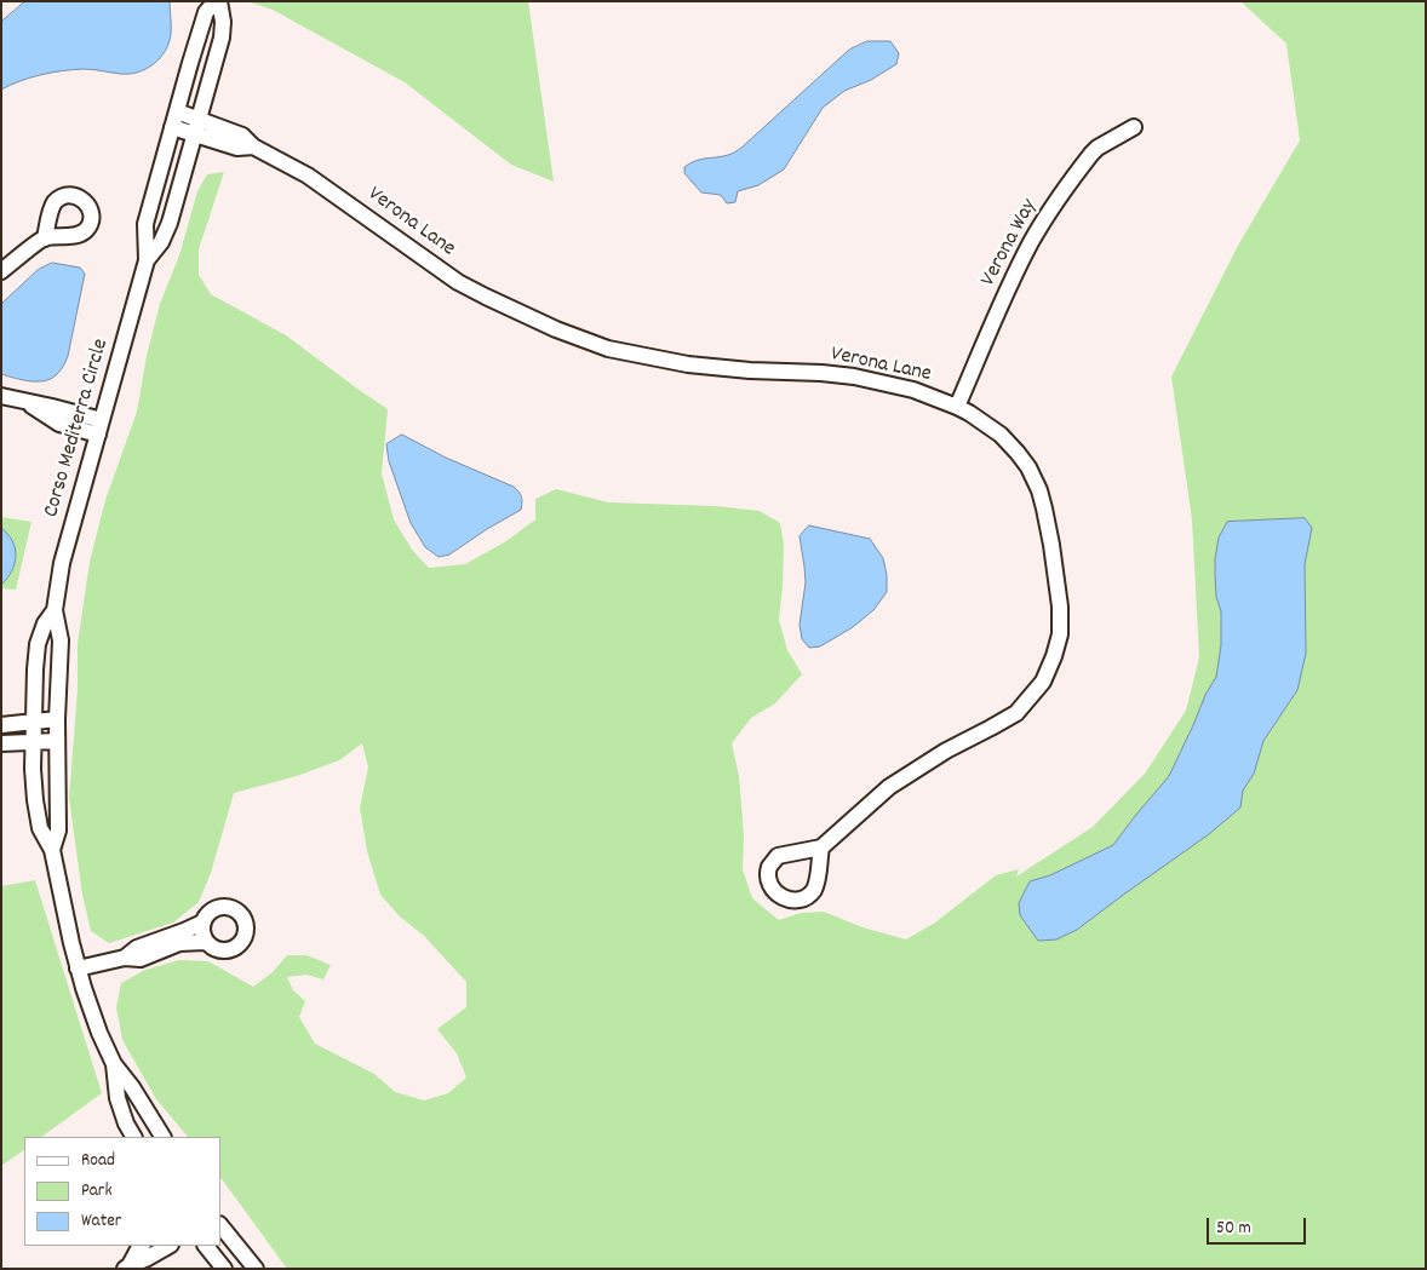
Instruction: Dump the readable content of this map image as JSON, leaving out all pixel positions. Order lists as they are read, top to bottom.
{
  "streets": {
    "street": ["Verona Lane", "Verona Way", "Corso Mediterra Circle"]
  },
  "crossings": [
    ["Verona Lane", "Verona Way"],
    ["Verona Lane", "Corso Mediterra Circle"]
  ],
  "legend": ["Road", "Park", "Water"],
  "scale_bar": "50 m"
}
